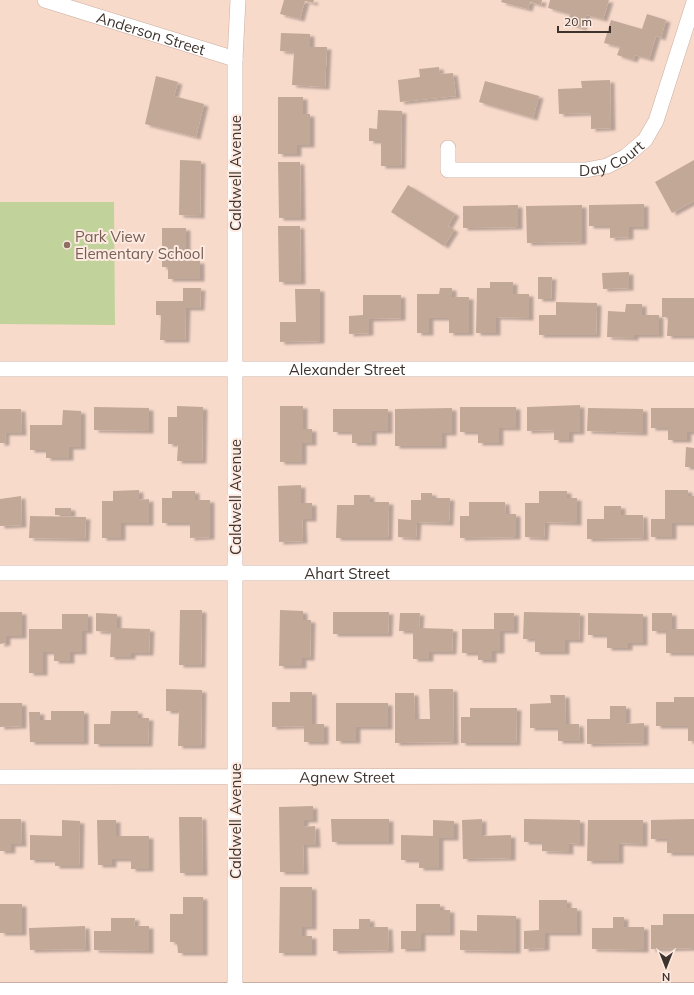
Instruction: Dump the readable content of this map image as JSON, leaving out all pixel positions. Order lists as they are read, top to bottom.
{
  "streets": {
    "street": [
      "Anderson Street",
      "Day Court",
      "Caldwell Avenue",
      "Alexander Street",
      "Ahart Street",
      "Agnew Street"
    ]
  },
  "crossings": [
    ["Anderson Street", "Caldwell Avenue"],
    ["Caldwell Avenue", "Alexander Street"],
    ["Caldwell Avenue", "Ahart Street"],
    ["Caldwell Avenue", "Agnew Street"]
  ],
  "places": ["Park View Elementary School"],
  "scale_bar": "20 m",
  "north": "bottom"
}
